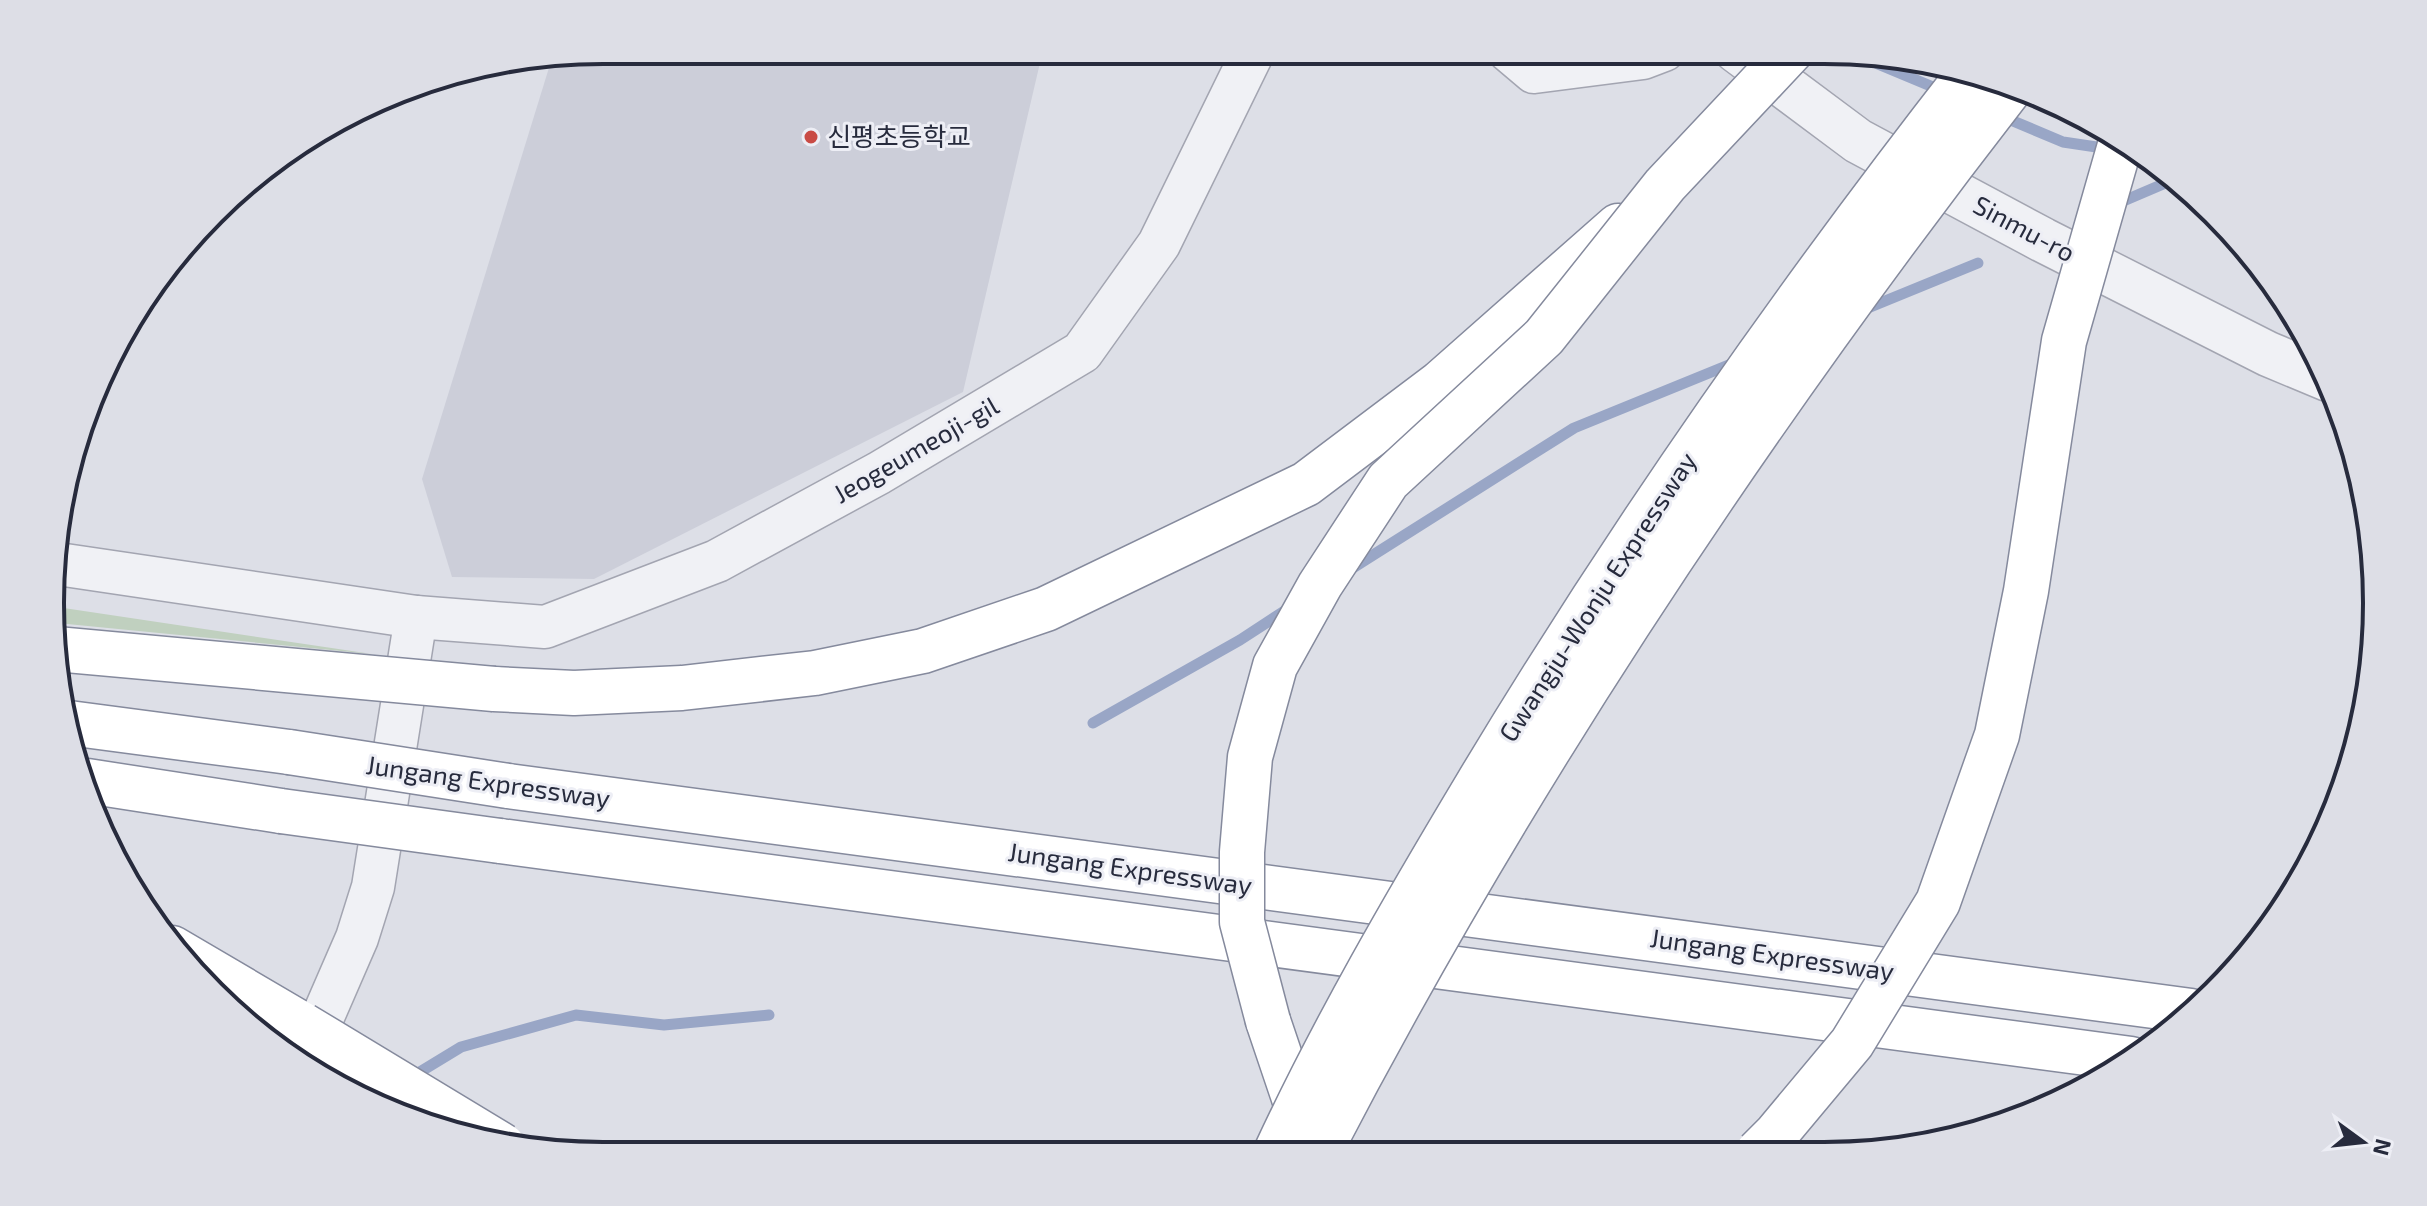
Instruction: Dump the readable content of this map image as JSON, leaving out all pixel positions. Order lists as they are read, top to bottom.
{
  "streets": {
    "highway": ["Gwangju-Wonju Expressway", "Jungang Expressway"],
    "street": ["Sinmu-ro", "Jeogeumeoji-gil"]
  },
  "places": ["신평초등학교"],
  "north": "right"
}
